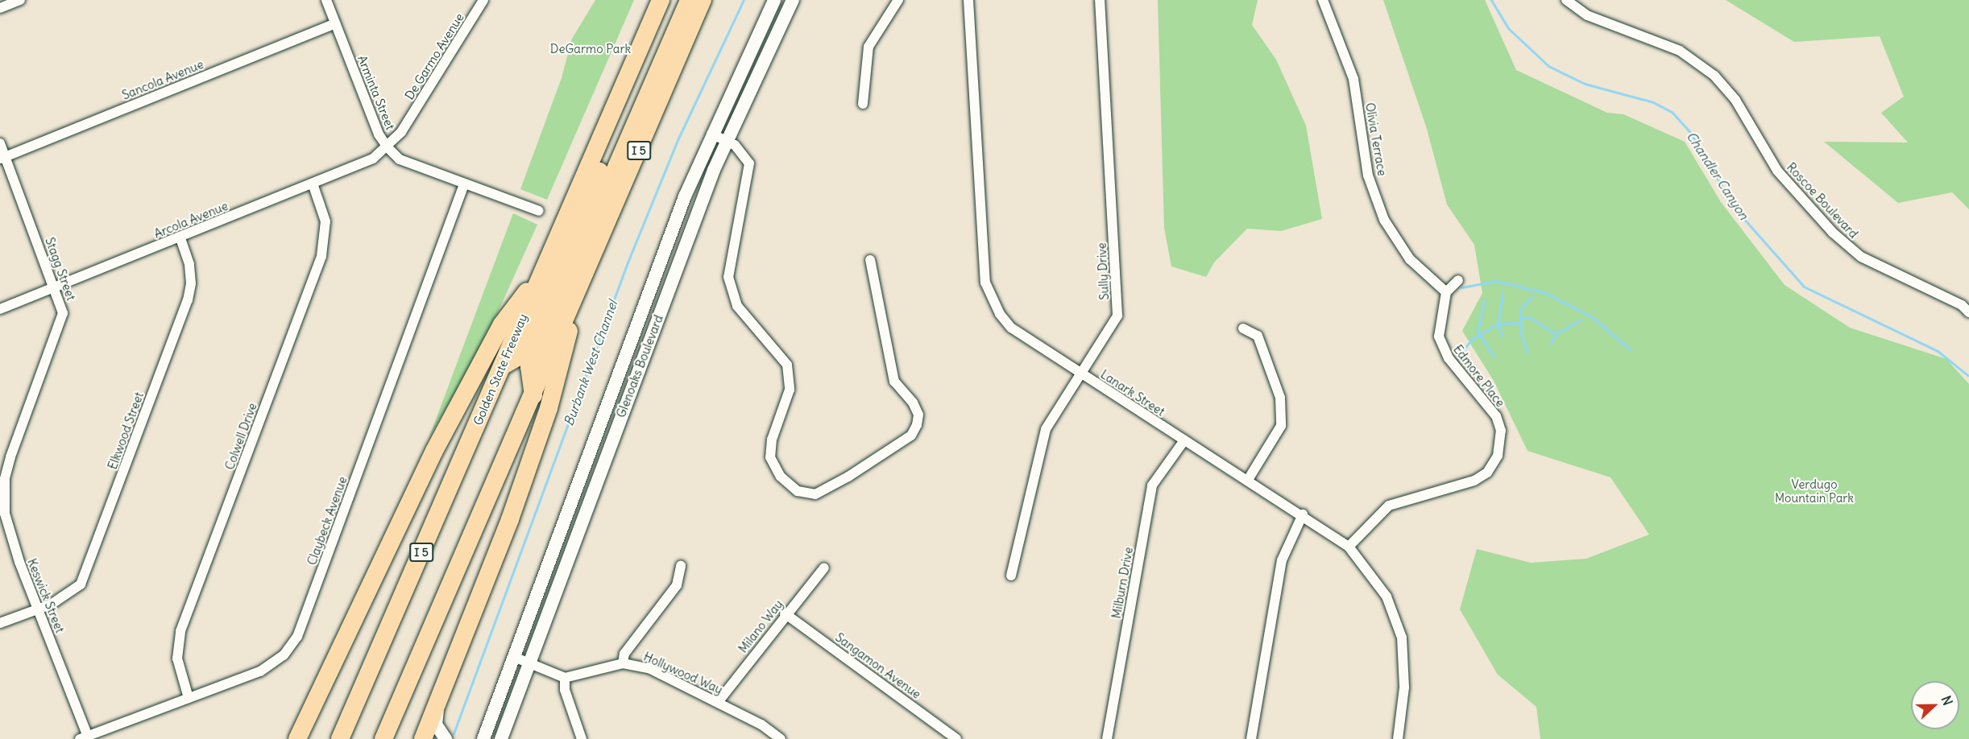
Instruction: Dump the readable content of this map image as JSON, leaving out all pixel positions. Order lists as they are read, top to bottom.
{
  "streets": {
    "highway": ["I 5", "Golden State Freeway"],
    "main road": ["Glenoaks Boulevard"],
    "street": [
      "De Garmo Avenue",
      "Sancola Avenue",
      "Arminta Street",
      "Olivia Terrace",
      "Roscoe Boulevard",
      "Arcola Avenue",
      "Stagg Street",
      "Sully Drive",
      "Edmore Place",
      "Lanark Street",
      "Elkwood Street",
      "Colwell Drive",
      "Claybeck Avenue",
      "Milburn Drive",
      "Keswick Street",
      "Milano Way",
      "Sangamon Avenue",
      "Hollywood Way"
    ]
  },
  "crossings": [
    ["De Garmo Avenue", "Arminta Street"],
    ["De Garmo Avenue", "Arcola Avenue"],
    ["Sancola Avenue", "Arminta Street"],
    ["Sancola Avenue", "Stagg Street"],
    ["Arminta Street", "Arcola Avenue"],
    ["Arminta Street", "Claybeck Avenue"],
    ["Olivia Terrace", "Edmore Place"],
    ["Arcola Avenue", "Stagg Street"],
    ["Arcola Avenue", "Elkwood Street"],
    ["Arcola Avenue", "Colwell Drive"],
    ["Stagg Street", "Keswick Street"],
    ["Sully Drive", "Lanark Street"],
    ["Edmore Place", "Lanark Street"],
    ["Lanark Street", "Milburn Drive"],
    ["Elkwood Street", "Keswick Street"],
    ["Colwell Drive", "Claybeck Avenue"],
    ["Claybeck Avenue", "Keswick Street"],
    ["Milano Way", "Sangamon Avenue"],
    ["Milano Way", "Hollywood Way"]
  ],
  "water": ["Chandler Canyon", "Burbank West Channel"],
  "parks": ["DeGarmo Park", "Verdugo Mountain Park"],
  "north": "right"
}
